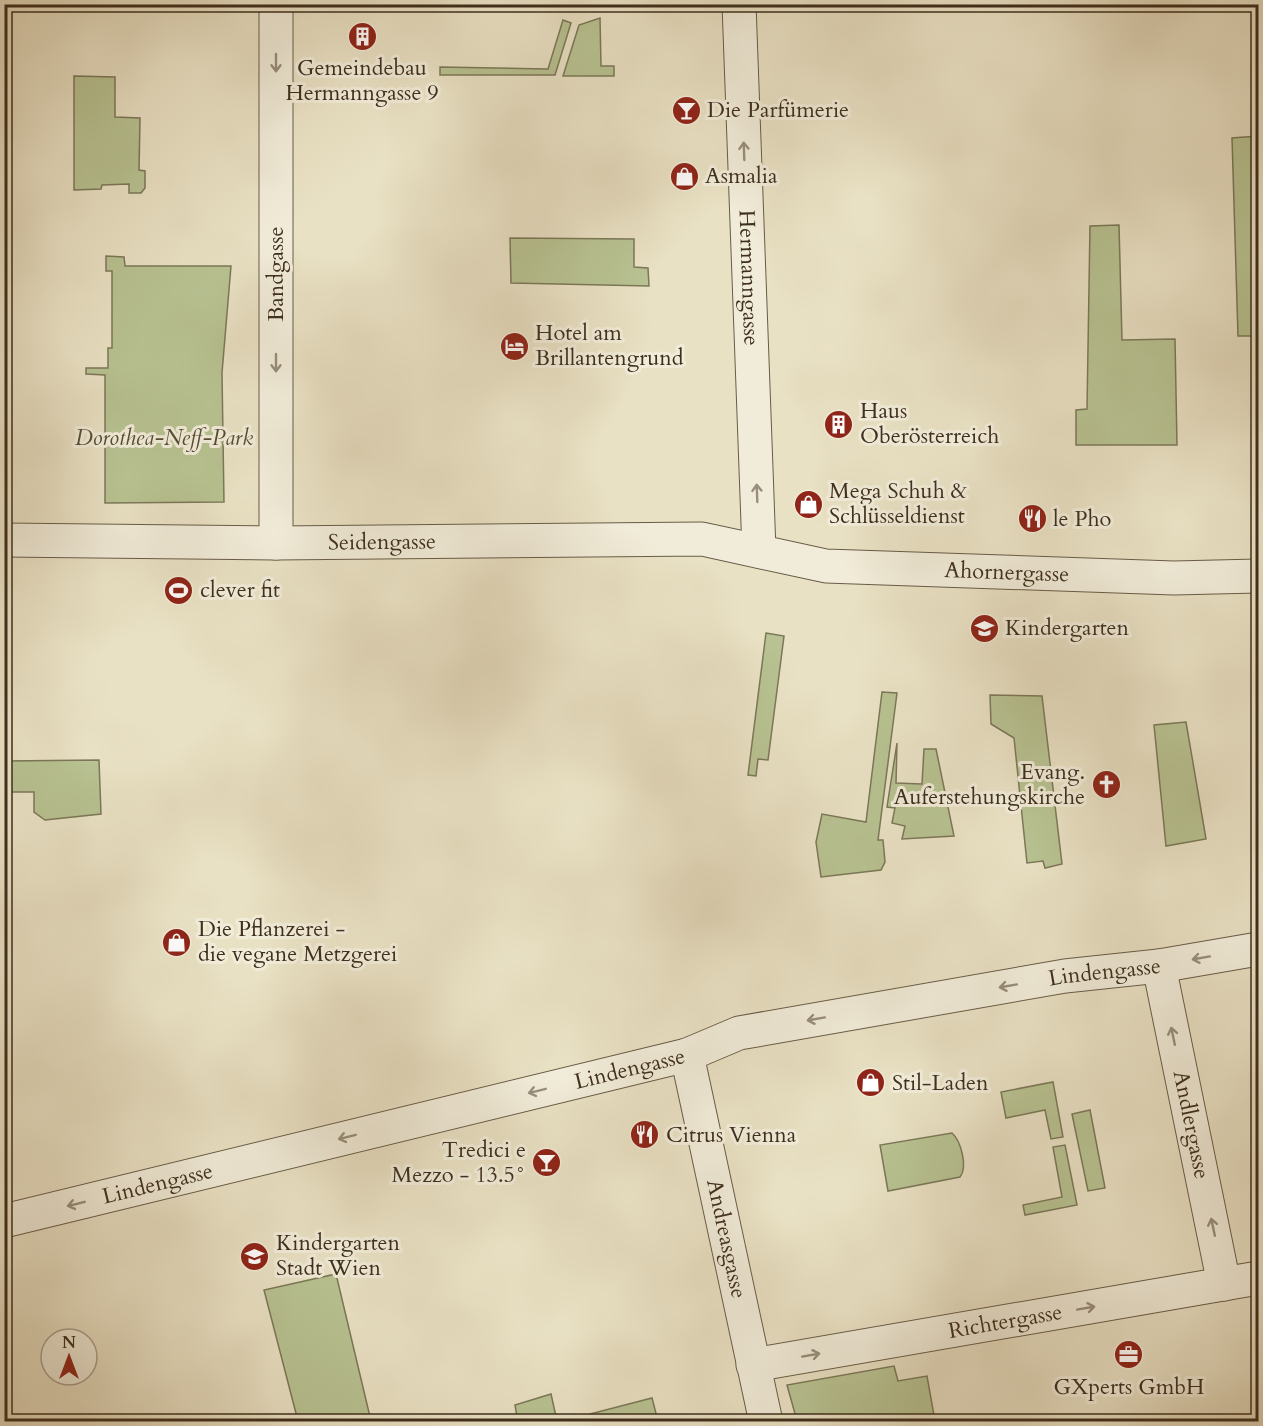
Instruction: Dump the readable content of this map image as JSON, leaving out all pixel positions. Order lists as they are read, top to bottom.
{
  "streets": {
    "street": [
      "Bandgasse",
      "Hermanngasse",
      "Seidengasse",
      "Ahornergasse",
      "Lindengasse",
      "Andlergasse",
      "Andreasgasse",
      "Richtergasse"
    ]
  },
  "crossings": [
    ["Bandgasse", "Seidengasse"],
    ["Hermanngasse", "Seidengasse"],
    ["Hermanngasse", "Ahornergasse"],
    ["Seidengasse", "Ahornergasse"],
    ["Lindengasse", "Andlergasse"],
    ["Lindengasse", "Andreasgasse"],
    ["Andlergasse", "Richtergasse"],
    ["Andreasgasse", "Richtergasse"]
  ],
  "one_way": [
    "Bandgasse",
    "Hermanngasse",
    "Lindengasse",
    "Andlergasse",
    "Richtergasse"
  ],
  "parks": ["Dorothea-Neff-Park"],
  "places": {
    "building": ["Gemeindebau Hermanngasse 9", "Haus Oberösterreich"],
    "bar": ["Die Parfümerie", "Tredici e Mezzo - 13.5°"],
    "shop": [
      "Asmalia",
      "Mega Schuh & Schlüsseldienst",
      "Die Pflanzerei - die vegane Metzgerei",
      "Stil-Laden"
    ],
    "hotel": ["Hotel am Brillantengrund"],
    "restaurant": ["le Pho", "Citrus Vienna"],
    "sports": ["clever fit"],
    "school or university": ["Kindergarten", "Kindergarten Stadt Wien"],
    "church": ["Evang. Auferstehungskirche"],
    "office": ["GXperts GmbH"]
  },
  "north": "top"
}
